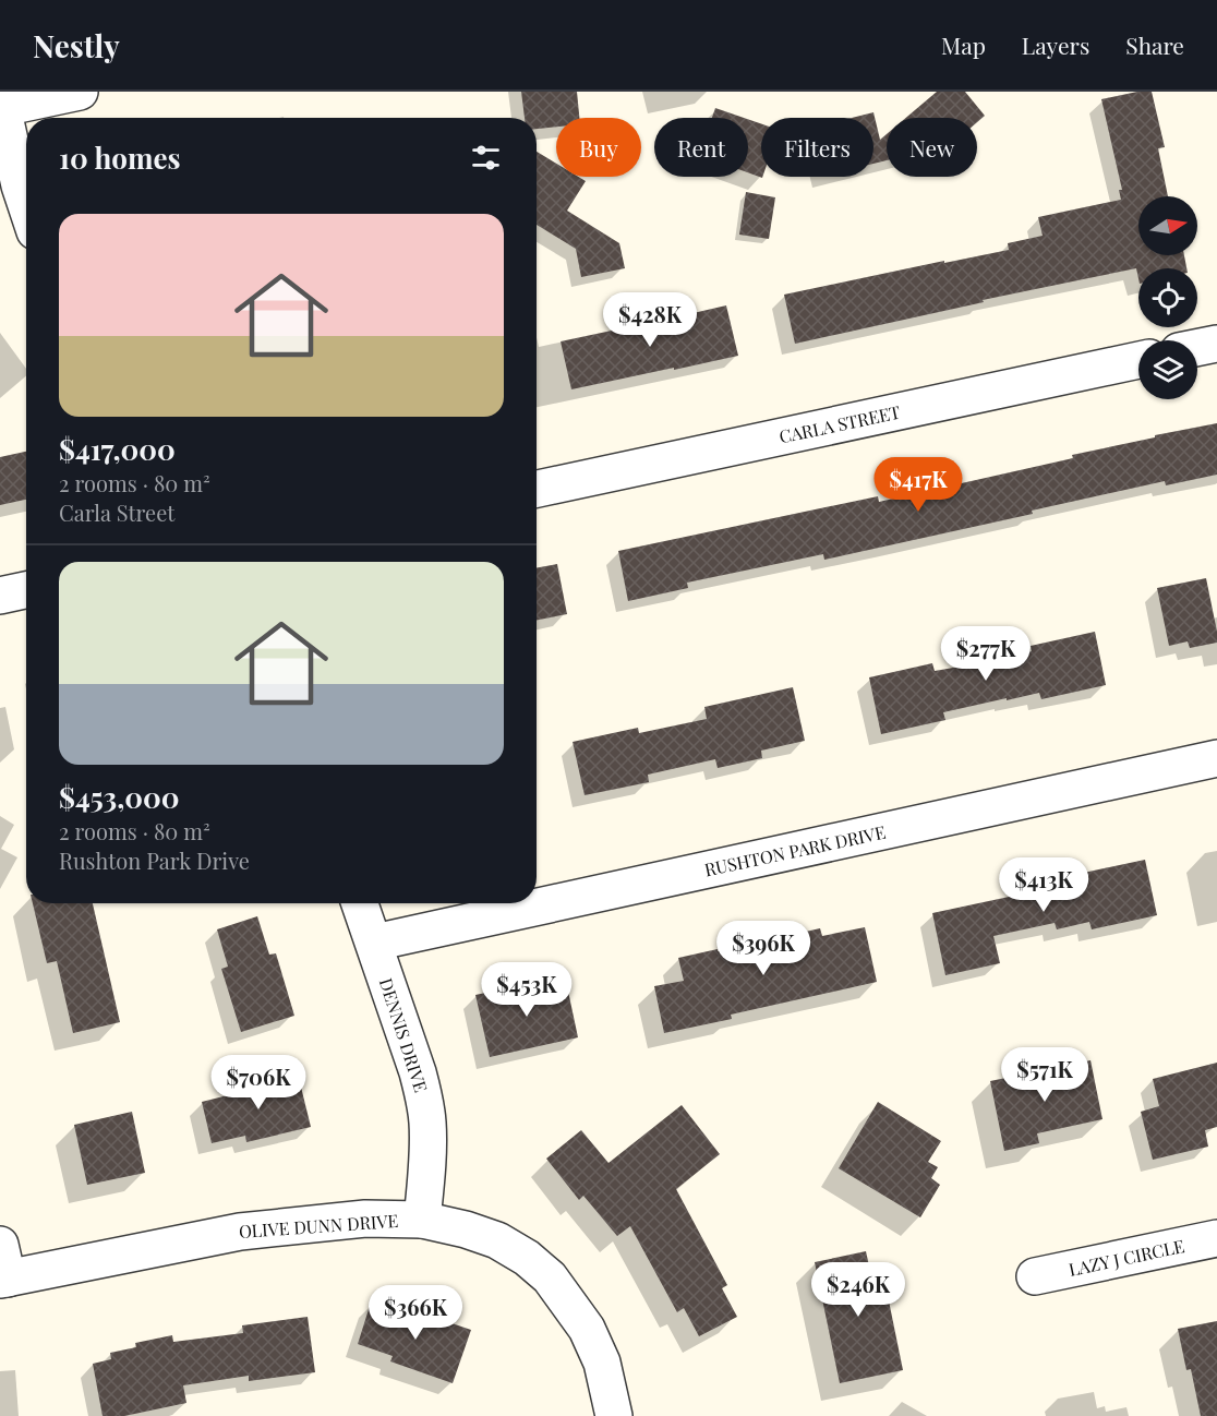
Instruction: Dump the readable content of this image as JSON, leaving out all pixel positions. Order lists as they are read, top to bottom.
{
  "streets": {
    "street": [
      "CARLA STREET",
      "RUSHTON PARK DRIVE",
      "DENNIS DRIVE",
      "OLIVE DUNN DRIVE",
      "LAZY J CIRCLE"
    ]
  },
  "crossings": [
    ["RUSHTON PARK DRIVE", "DENNIS DRIVE"],
    ["DENNIS DRIVE", "OLIVE DUNN DRIVE"]
  ],
  "north": "right",
  "page": {
    "header": "Nestly",
    "nav": ["Map", "Layers", "Share"],
    "chip": [
      "Buy",
      "Rent",
      "Filters",
      "New"
    ],
    "heading": "10 homes",
    "list": [
      {
        "name": "$417,000",
        "note": "2 rooms · 80 m² · Carla Street"
      },
      {
        "name": "$453,000",
        "note": "2 rooms · 80 m² · Rushton Park Drive"
      }
    ],
    "price": [
      "$428K",
      "$417K",
      "$277K",
      "$413K",
      "$396K",
      "$453K",
      "$571K",
      "$706K",
      "$246K",
      "$366K"
    ]
  }
}
